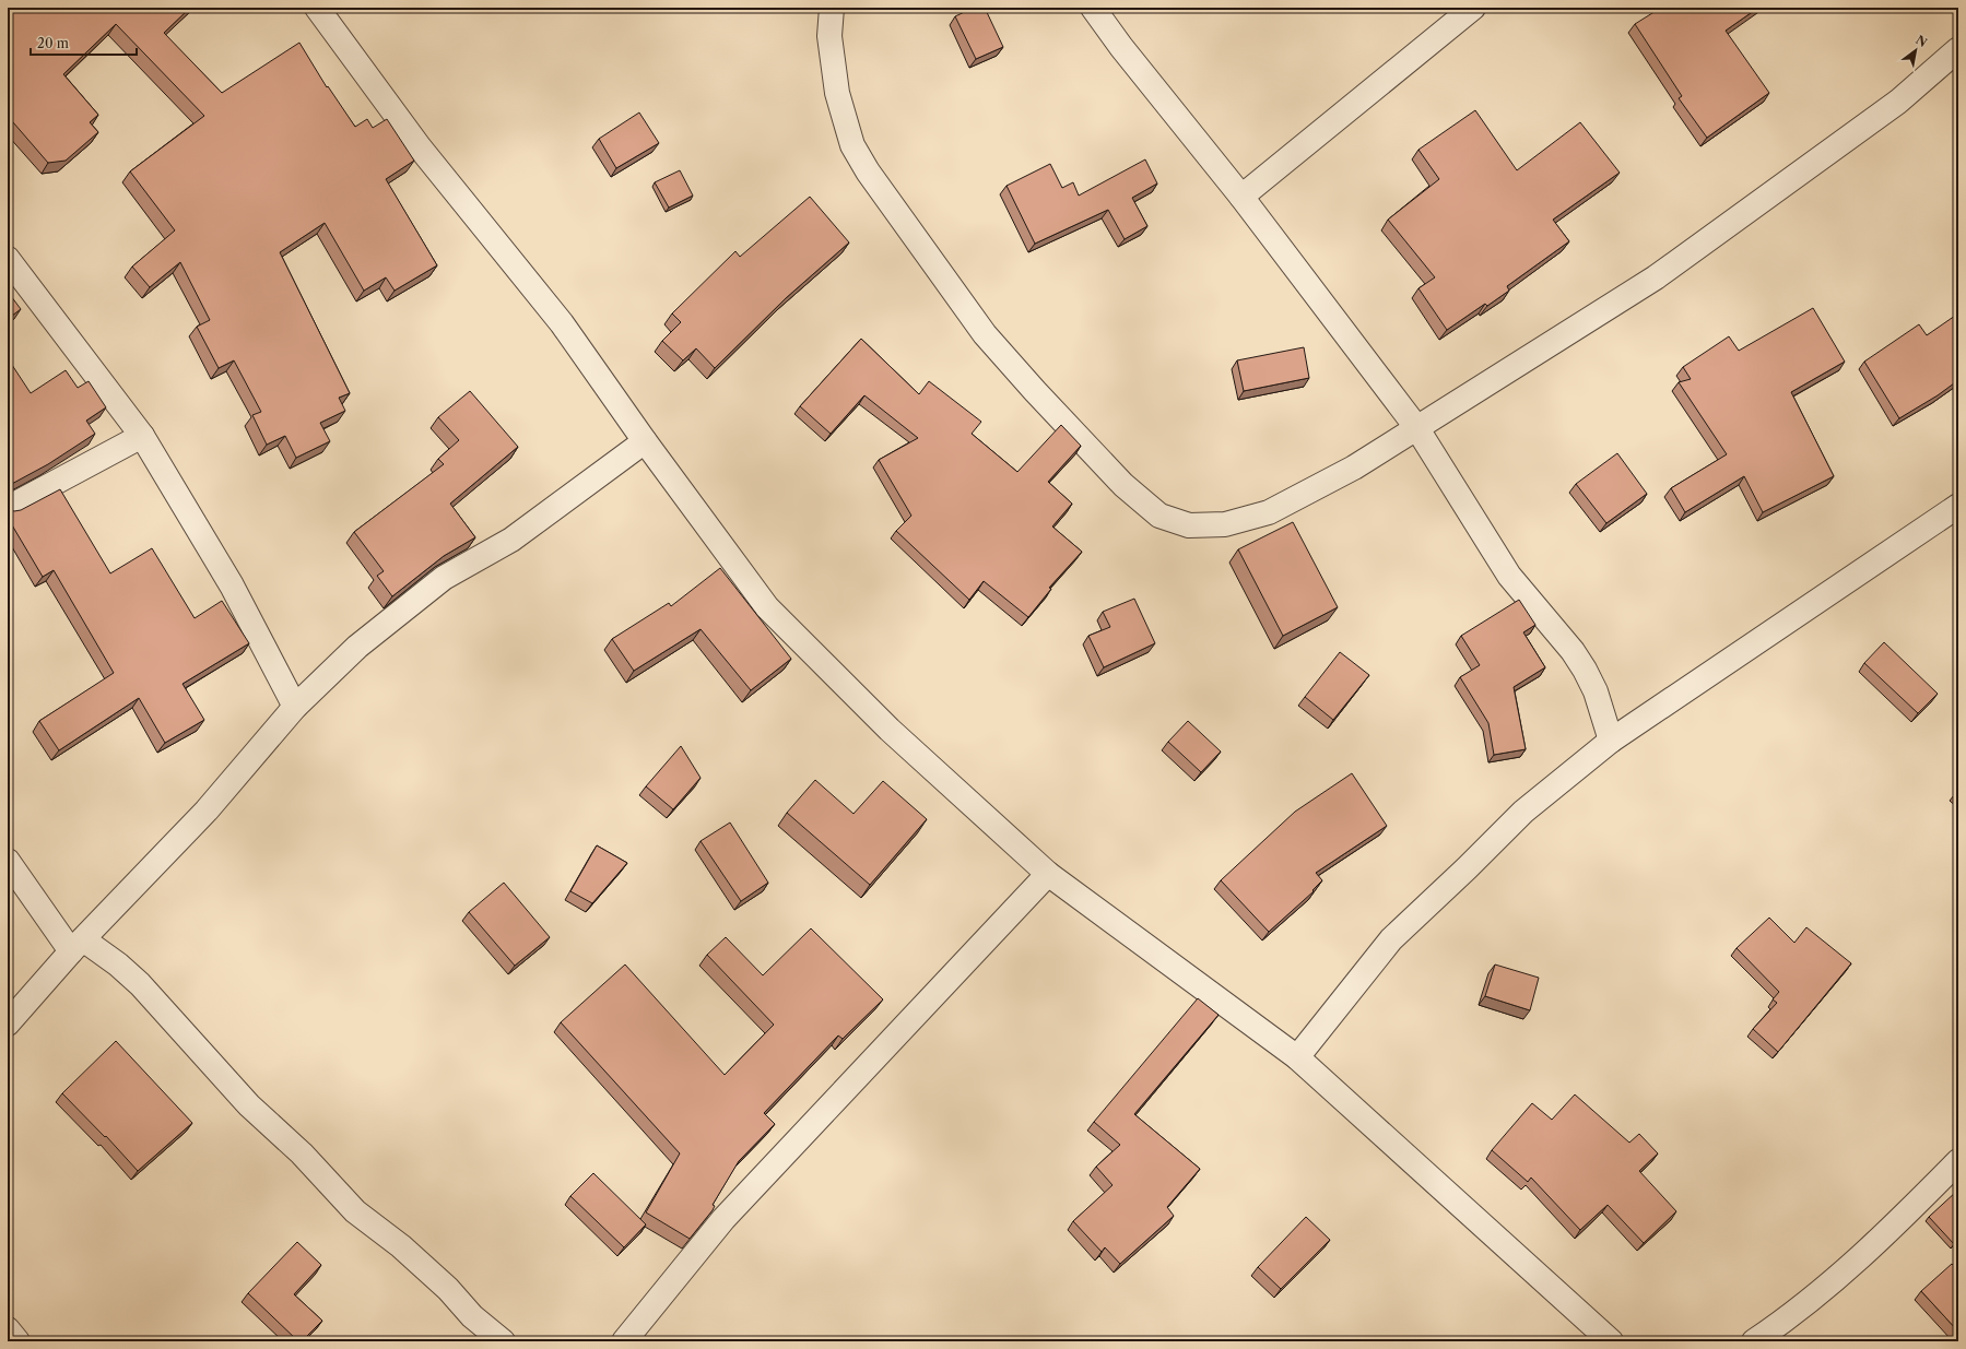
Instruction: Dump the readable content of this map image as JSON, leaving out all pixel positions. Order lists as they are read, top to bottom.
{
  "scale_bar": "20 m",
  "north": "top right"
}
